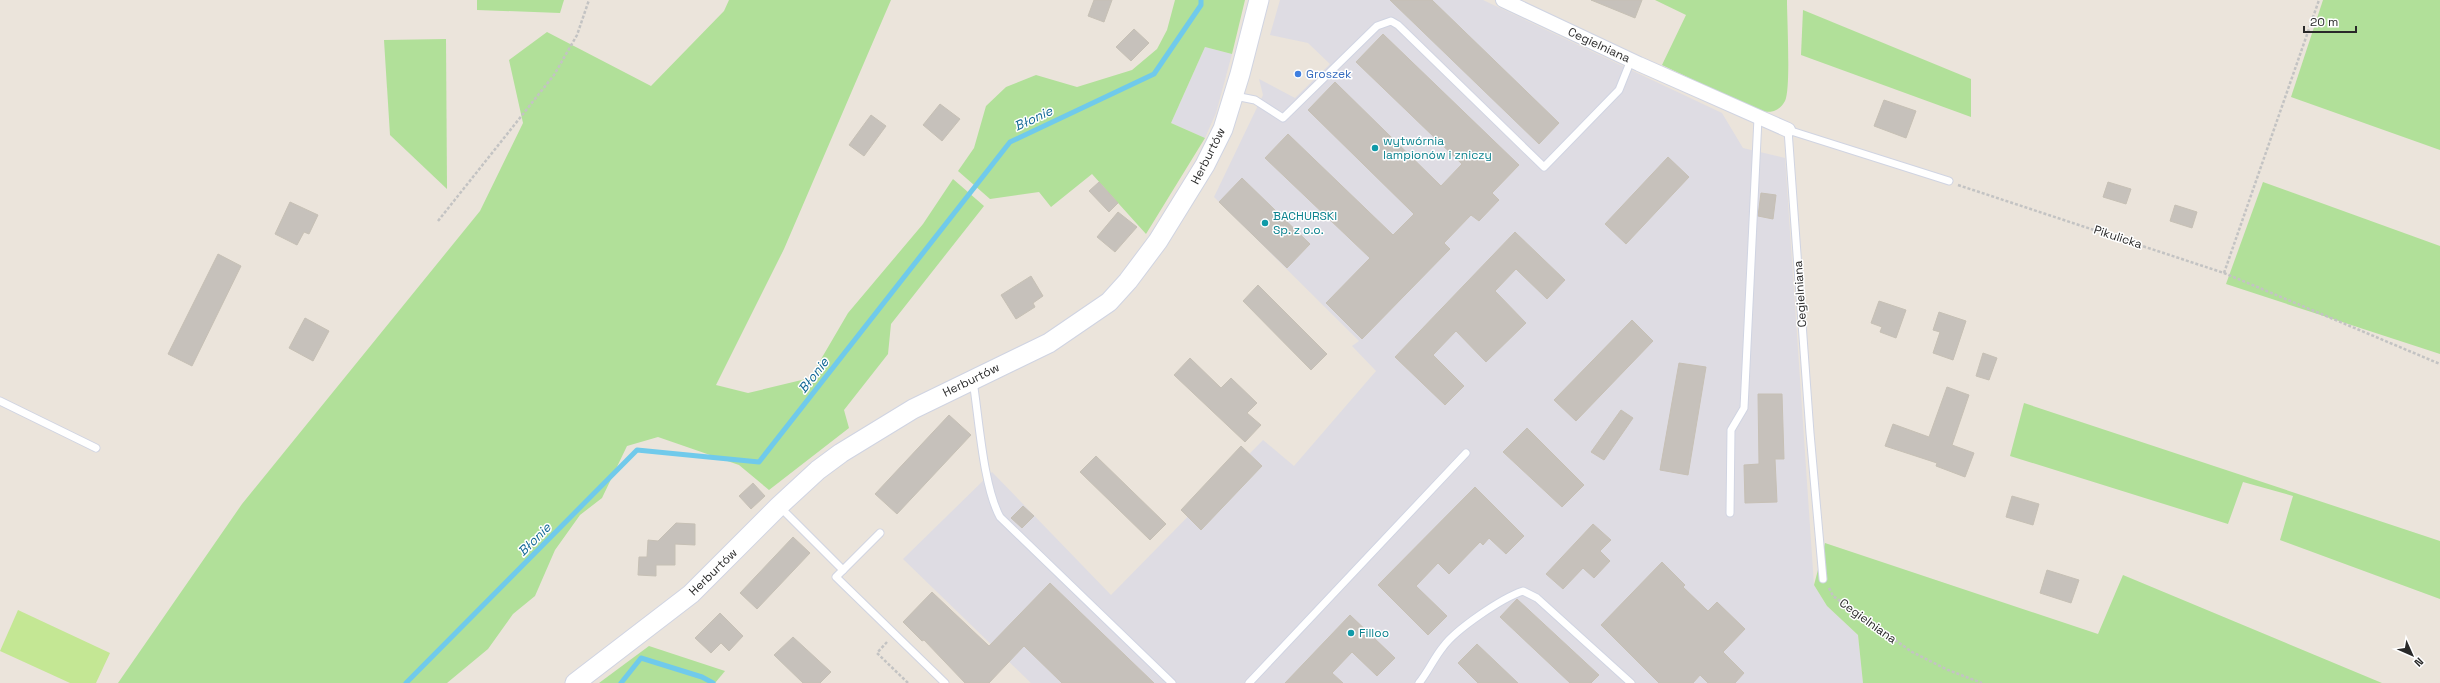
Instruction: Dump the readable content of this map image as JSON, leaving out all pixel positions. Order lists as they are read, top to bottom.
{
  "streets": {
    "street": ["Cegielniana", "Herburtów"],
    "path": ["Pikulicka"]
  },
  "water": ["Błonie"],
  "places": [
    "Groszek",
    "wytwórnia lampionów i zniczy",
    "BACHURSKI Sp. z o.o.",
    "Filloo"
  ],
  "scale_bar": "20 m",
  "north": "bottom right"
}
